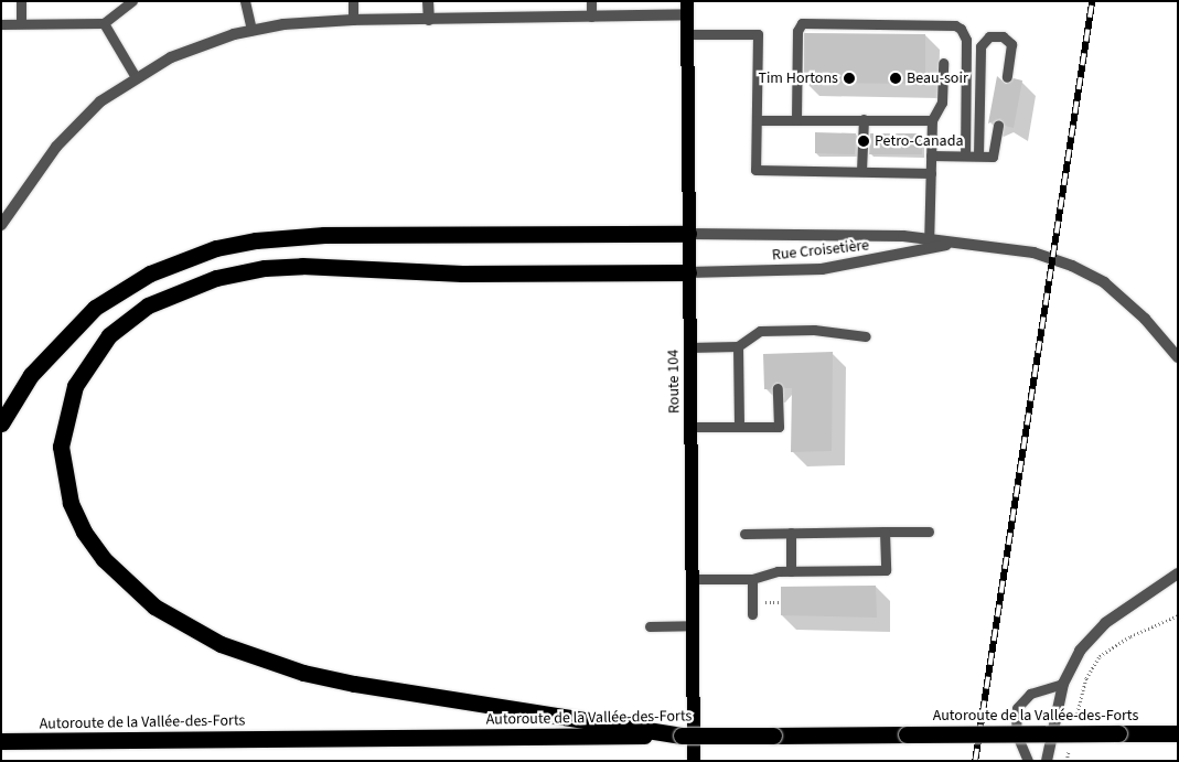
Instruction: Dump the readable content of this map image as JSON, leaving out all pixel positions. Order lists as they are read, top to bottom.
{
  "streets": {
    "highway": ["Autoroute de la Vallée-des-Forts"],
    "main road": ["Route 104"],
    "street": ["Rue Croisetière"]
  },
  "crossings": [
    ["Rue Croisetière", "Route 104"]
  ],
  "places": ["Tim Hortons", "Beau-soir", "Petro-Canada"]
}
